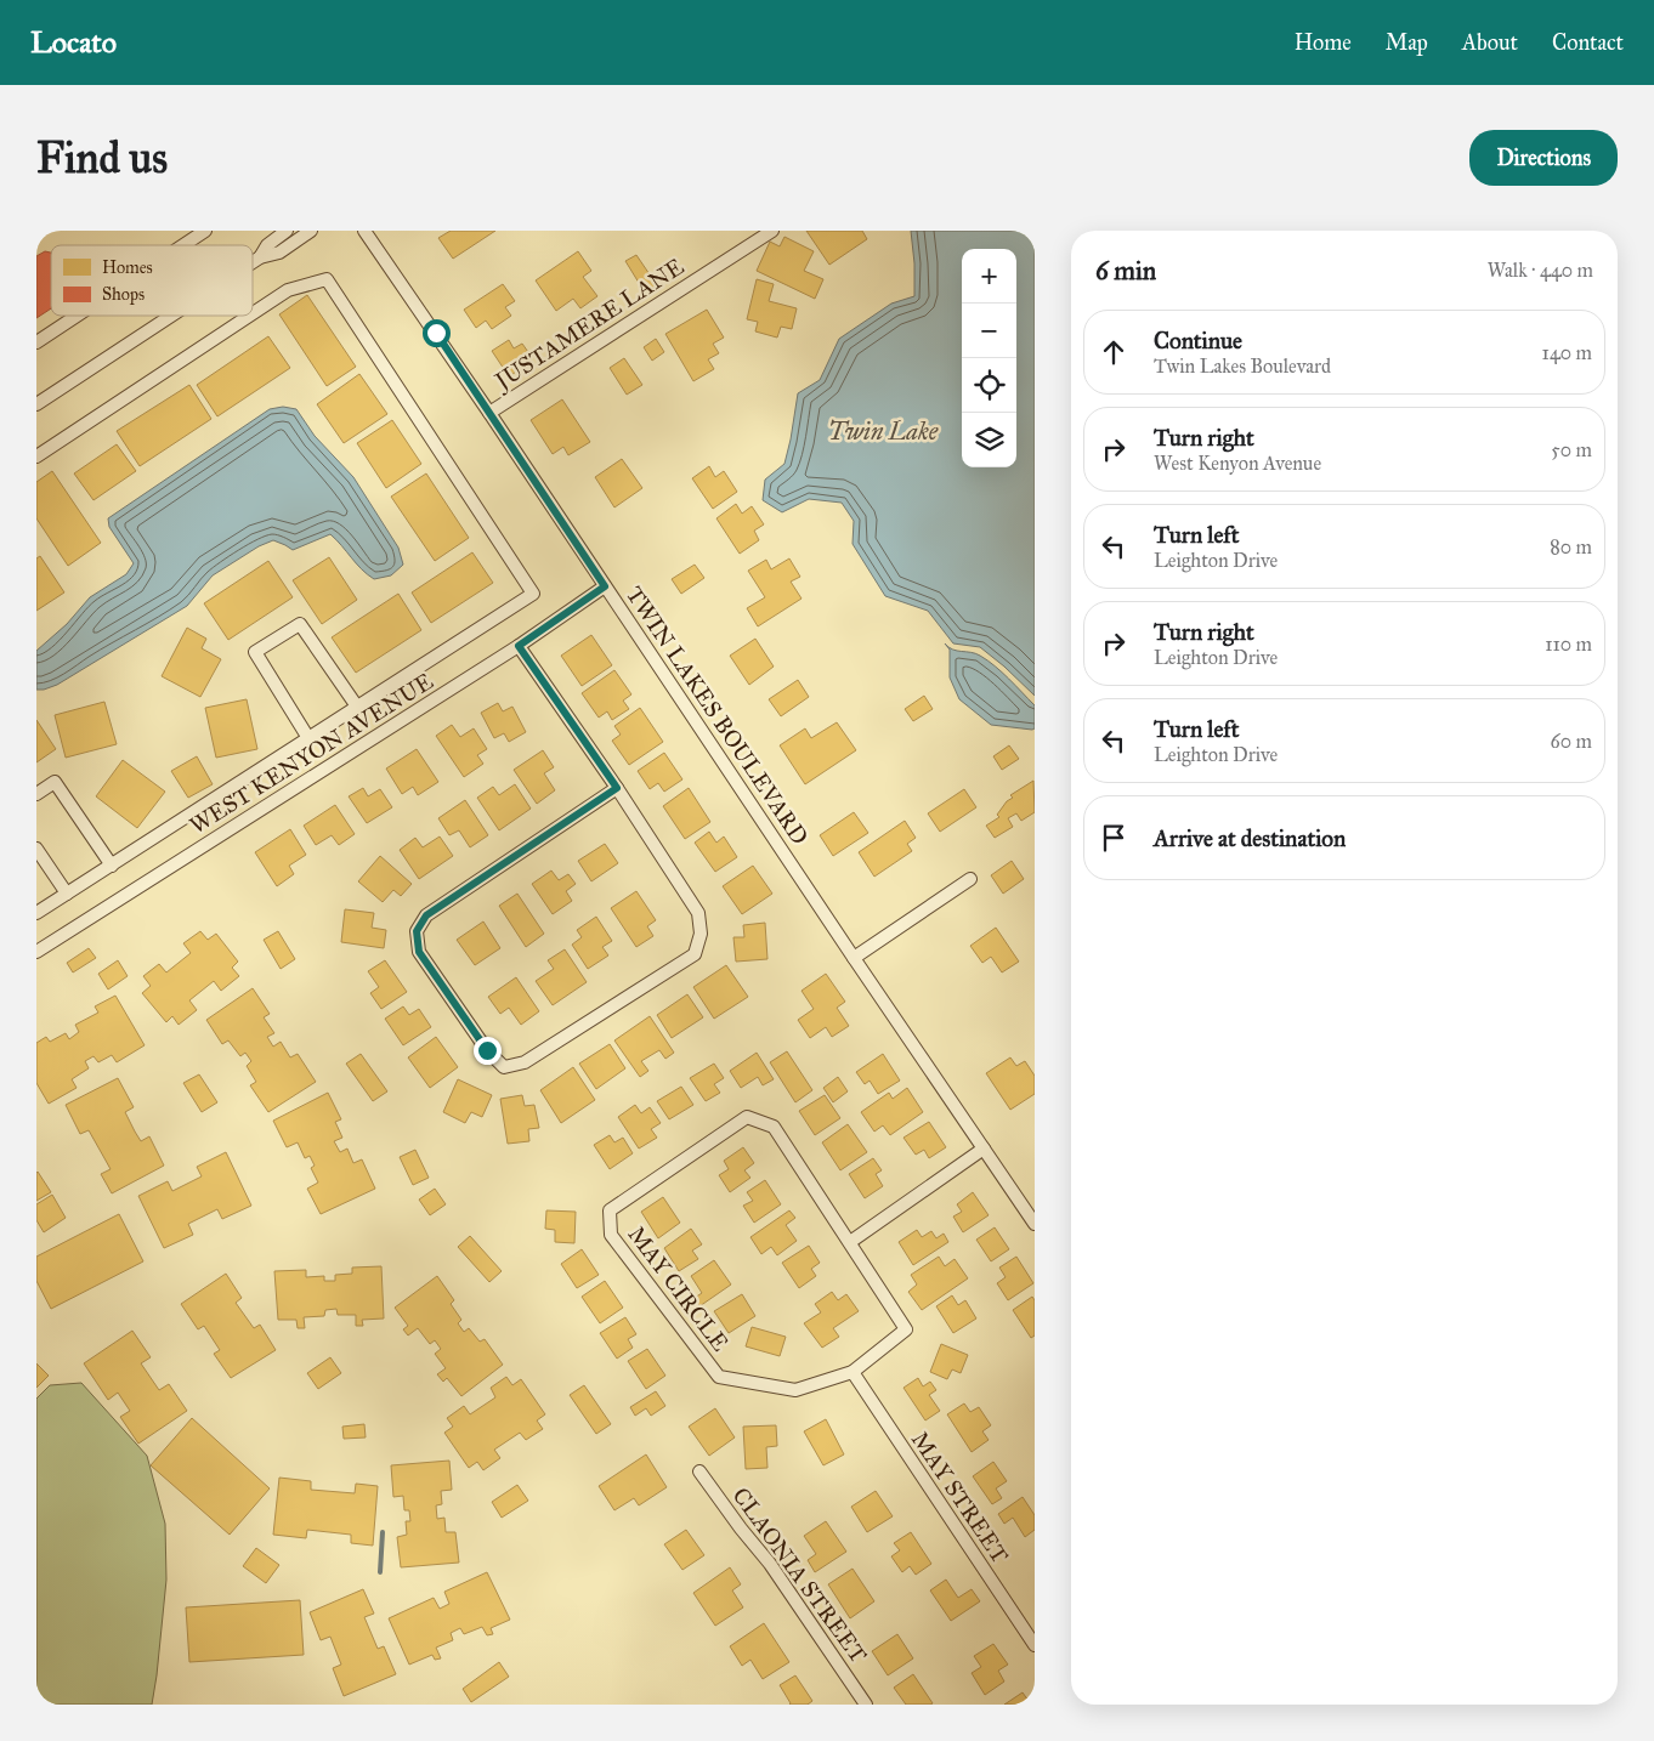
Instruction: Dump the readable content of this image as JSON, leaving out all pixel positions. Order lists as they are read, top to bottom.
{
  "streets": {
    "street": [
      "JUSTAMERE LANE",
      "TWIN LAKES BOULEVARD",
      "WEST KENYON AVENUE",
      "MAY CIRCLE",
      "MAY STREET",
      "CLAONIA STREET"
    ]
  },
  "crossings": [
    ["JUSTAMERE LANE", "TWIN LAKES BOULEVARD"],
    ["TWIN LAKES BOULEVARD", "WEST KENYON AVENUE"],
    ["MAY CIRCLE", "MAY STREET"]
  ],
  "water": ["Twin Lake"],
  "legend": ["Homes", "Shops"],
  "page": {
    "header": "Locato",
    "nav": [
      "Home",
      "Map",
      "About",
      "Contact"
    ],
    "buttons": "Directions",
    "title": "Find us",
    "heading": ["6 min", "Walk · 440 m"],
    "map_buttons": ["+", "−"],
    "list": [
      ["Continue", "Twin Lakes Boulevard", "140 m"],
      ["Turn right", "West Kenyon Avenue", "50 m"],
      ["Turn left", "Leighton Drive", "80 m"],
      ["Turn right", "Leighton Drive", "110 m"],
      ["Turn left", "Leighton Drive", "60 m"],
      "Arrive at destination"
    ]
  }
}
